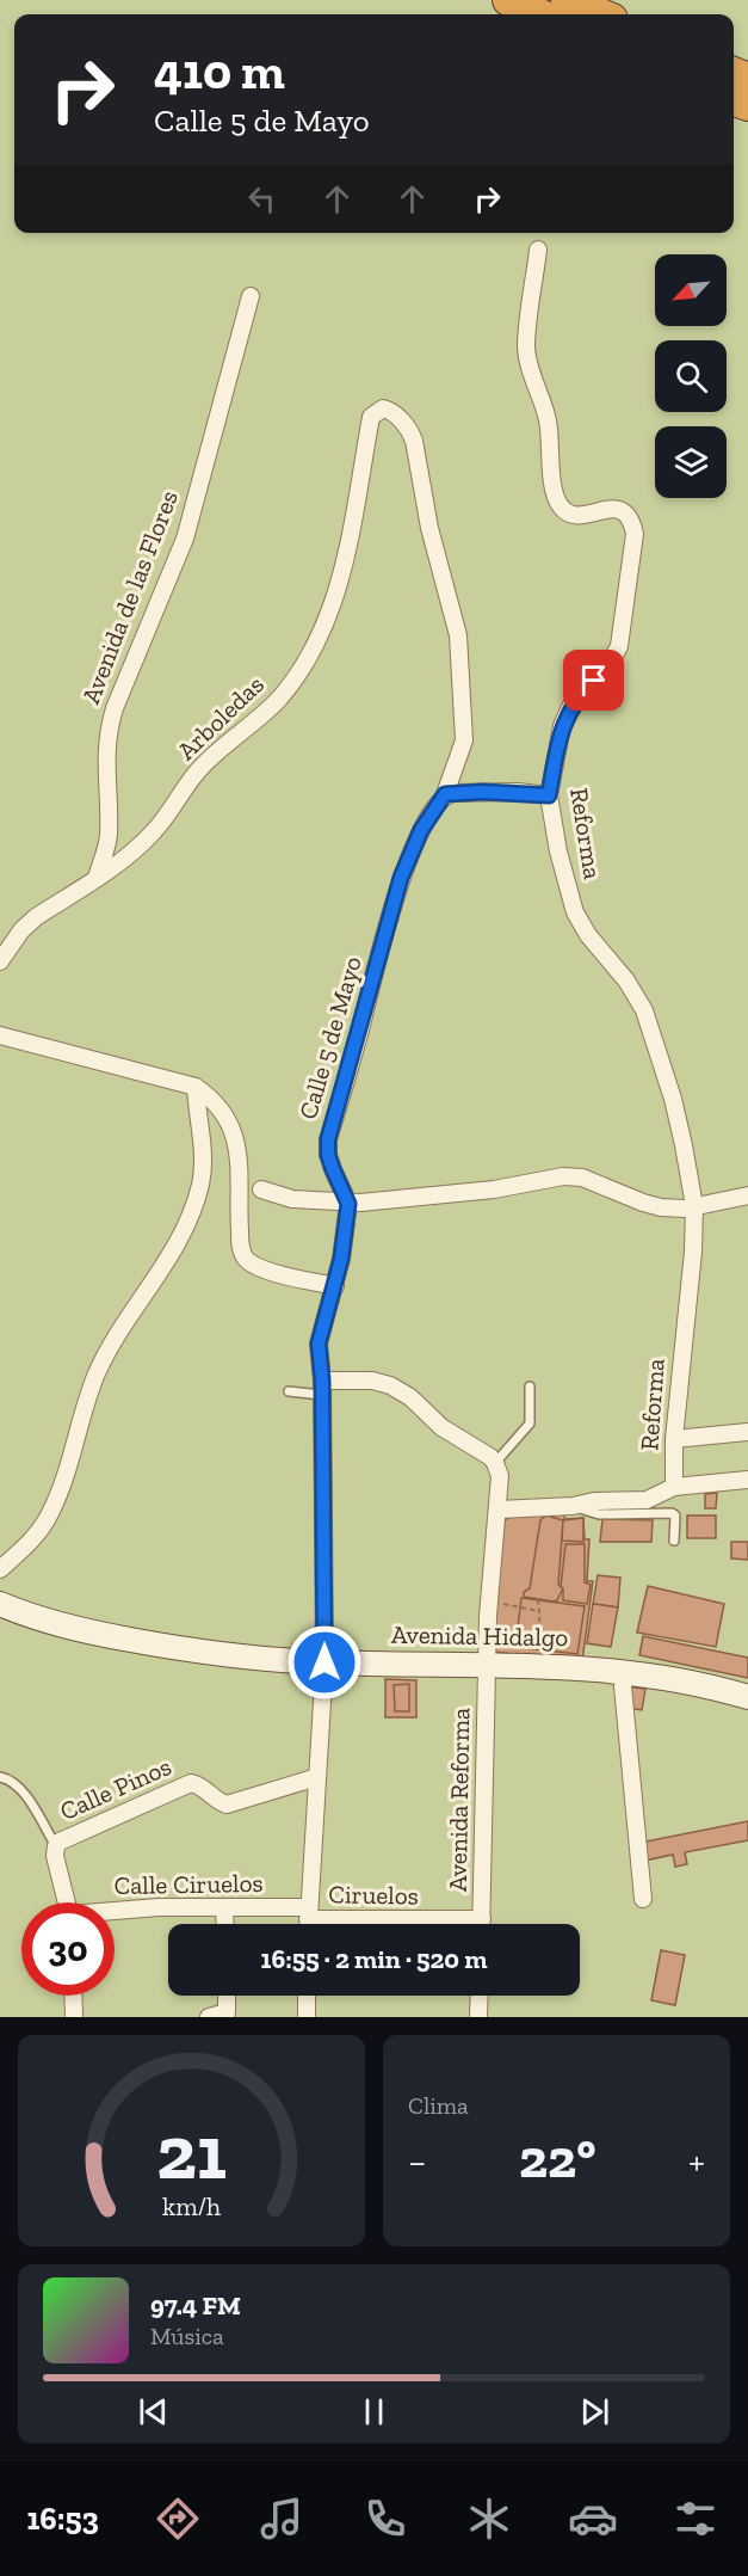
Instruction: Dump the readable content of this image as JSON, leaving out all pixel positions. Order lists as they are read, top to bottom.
{
  "streets": {
    "main road": ["Avenida Hidalgo"],
    "street": [
      "Avenida de las Flores",
      "Arboledas",
      "Reforma",
      "Calle 5 de Mayo",
      "Calle Pinos",
      "Avenida Reforma",
      "Calle Ciruelos",
      "Ciruelos"
    ]
  },
  "crossings": [
    ["Avenida de las Flores", "Arboledas"],
    ["Arboledas", "Calle 5 de Mayo"],
    ["Avenida Hidalgo", "Avenida Reforma"],
    ["Avenida Reforma", "Ciruelos"],
    ["Calle Ciruelos", "Ciruelos"]
  ],
  "north": "bottom left",
  "page": {
    "turn": ["410 m", "Calle 5 de Mayo"],
    "limit": "30",
    "trip": "16:55 · 2 min · 520 m",
    "tile": "Clima",
    "heat": ["−", "22°", "+"],
    "song": ["97.4 FM", "Música"],
    "tabs": "16:53",
    "gauge": ["21", "km/h"]
  }
}
